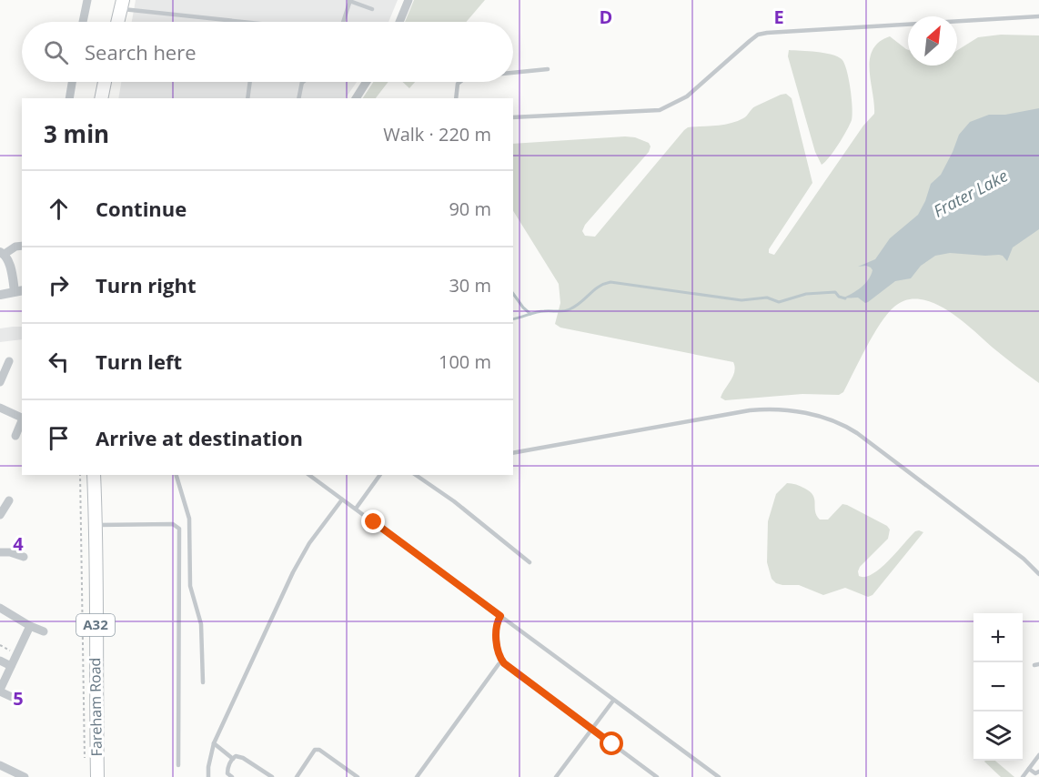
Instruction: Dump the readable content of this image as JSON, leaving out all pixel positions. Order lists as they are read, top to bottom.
{
  "streets": {
    "main road": ["A32", "Fareham Road"]
  },
  "water": ["Frater Lake"],
  "north": "top right",
  "page": {
    "search": "Search here",
    "heading": ["3 min", "Walk · 220 m"],
    "list": [
      ["Continue", "90 m"],
      ["Turn right", "30 m"],
      ["Turn left", "100 m"],
      "Arrive at destination"
    ],
    "map_buttons": ["+", "−"]
  },
  "grid": {
    "columns": ["D", "E"],
    "rows": ["4", "5"]
  }
}
